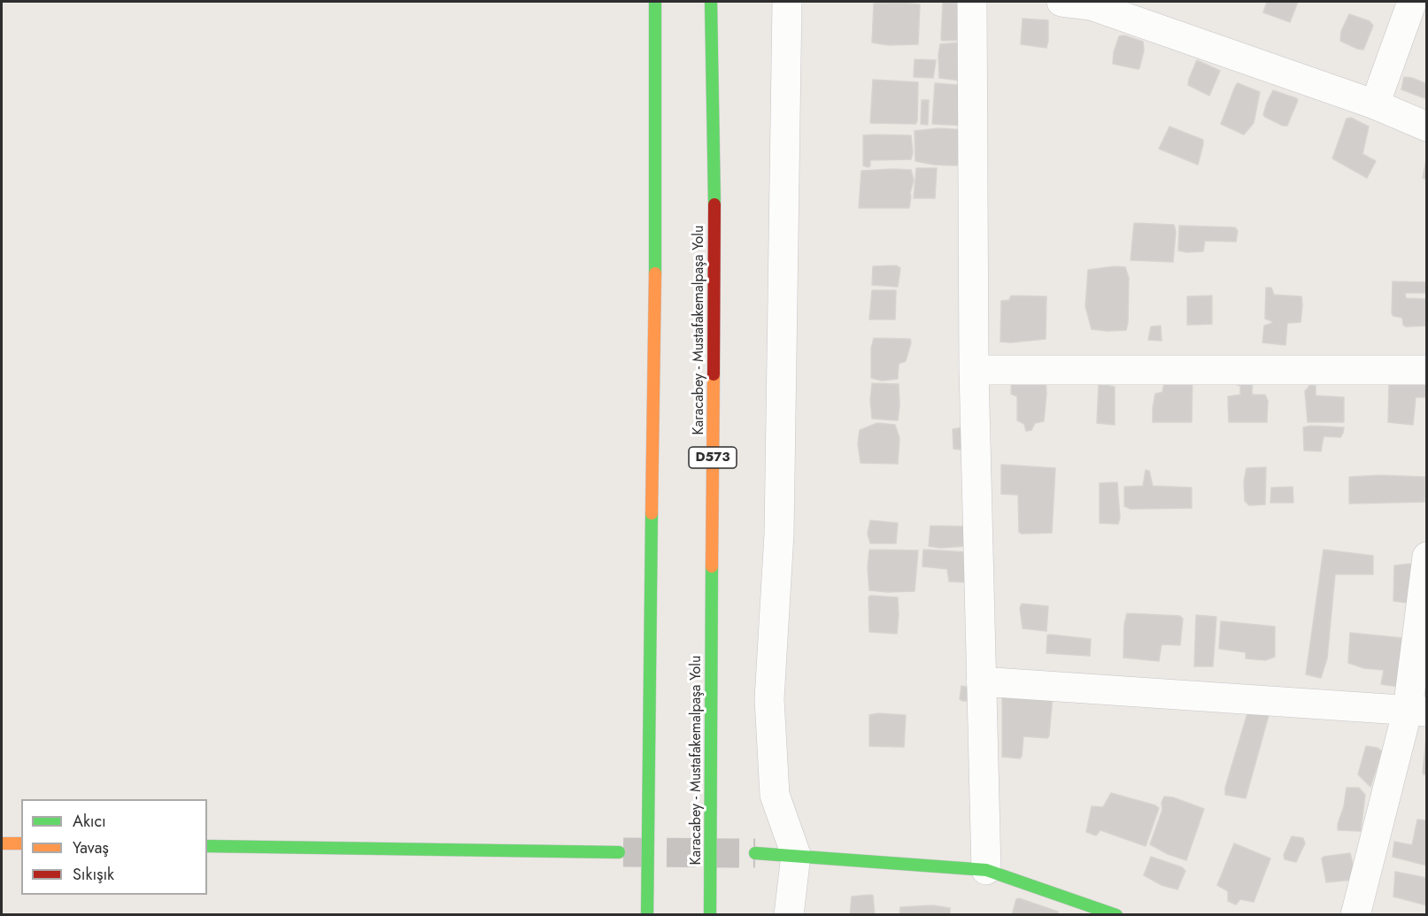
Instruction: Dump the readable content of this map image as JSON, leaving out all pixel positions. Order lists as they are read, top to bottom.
{
  "streets": {
    "main road": ["Karacabey - Mustafakemalpaşa Yolu", "D573"]
  },
  "legend": ["Akıcı", "Yavaş", "Sıkışık"]
}
